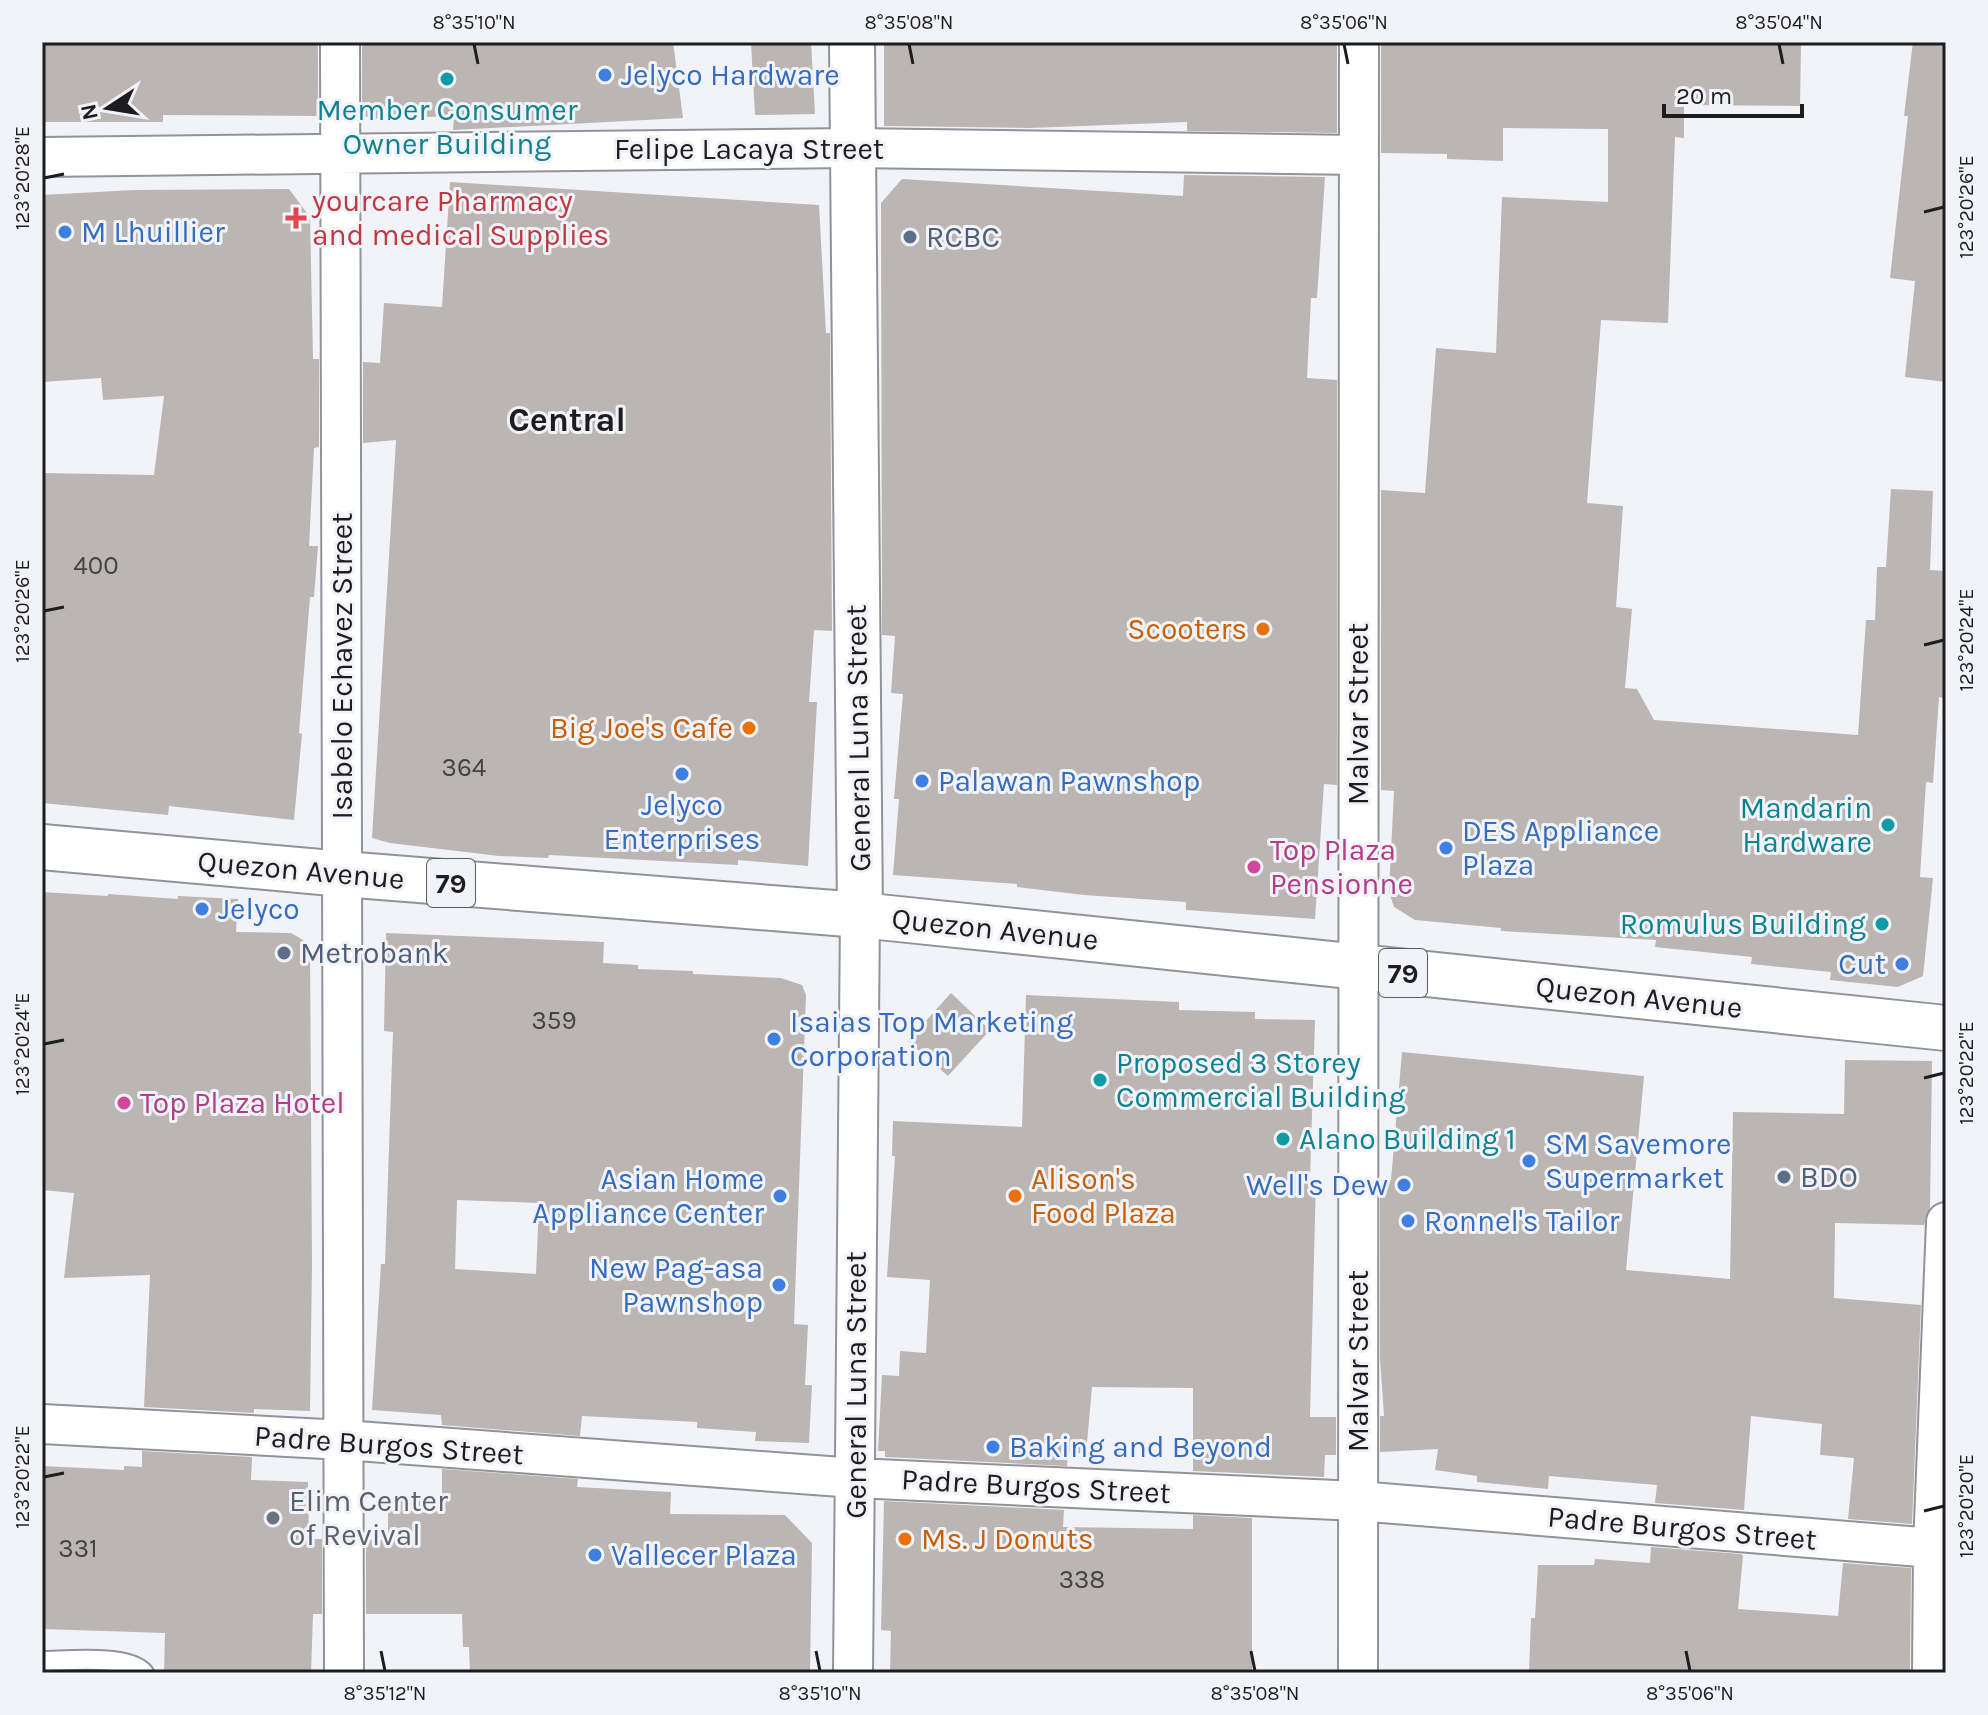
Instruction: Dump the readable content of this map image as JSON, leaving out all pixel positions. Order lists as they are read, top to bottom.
{
  "streets": {
    "main road": ["General Luna Street", "Quezon Avenue", "79"],
    "street": [
      "Felipe Lacaya Street",
      "Isabelo Echavez Street",
      "Malvar Street",
      "Padre Burgos Street"
    ]
  },
  "crossings": [
    ["Felipe Lacaya Street", "Isabelo Echavez Street"],
    ["Felipe Lacaya Street", "Malvar Street"],
    ["Felipe Lacaya Street", "General Luna Street"],
    ["Isabelo Echavez Street", "Quezon Avenue"],
    ["Isabelo Echavez Street", "Padre Burgos Street"],
    ["Malvar Street", "Quezon Avenue"],
    ["Malvar Street", "Padre Burgos Street"],
    ["General Luna Street", "Quezon Avenue"],
    ["General Luna Street", "Padre Burgos Street"]
  ],
  "districts": ["Central"],
  "places": {
    "other": [
      "Jelyco Hardware",
      "Member Consumer Owner Building",
      "M Lhuillier",
      "RCBC",
      "Scooters",
      "Big Joe's Cafe",
      "Jelyco Enterprises",
      "Palawan Pawnshop",
      "Mandarin Hardware",
      "DES Appliance Plaza",
      "Top Plaza Pensionne",
      "Jelyco",
      "Romulus Building",
      "Metrobank",
      "Cut",
      "Isaias Top Marketing Corporation",
      "Proposed 3 Storey Commercial Building",
      "Top Plaza Hotel",
      "Alano Building 1",
      "SM Savemore Supermarket",
      "BDO",
      "Well's Dew",
      "Asian Home Appliance Center",
      "Alison's Food Plaza",
      "Ronnel's Tailor",
      "New Pag-asa Pawnshop",
      "Baking and Beyond",
      "Elim Center of Revival",
      "Ms. J Donuts",
      "Vallecer Plaza"
    ],
    "health": ["yourcare Pharmacy and medical Supplies"]
  },
  "house_numbers": [
    "400",
    "364",
    "359",
    "331",
    "338"
  ],
  "scale_bar": "20 m",
  "north": "left",
  "coordinates": [
    "8°35'10\"N",
    "8°35'08\"N",
    "8°35'06\"N",
    "8°35'04\"N",
    "123°20'28\"E",
    "123°20'26\"E",
    "123°20'24\"E",
    "123°20'22\"E",
    "123°20'20\"E",
    "8°35'12\"N"
  ]
}
